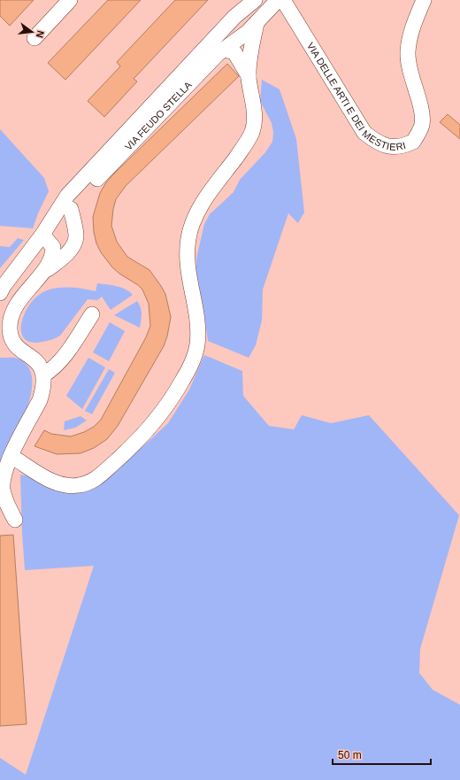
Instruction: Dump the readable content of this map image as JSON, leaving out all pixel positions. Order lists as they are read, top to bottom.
{
  "streets": {
    "street": ["VIA DELLE ARTI E DEI MESTIERI", "VIA FEUDO STELLA"]
  },
  "scale_bar": "50 m",
  "north": "right"
}
